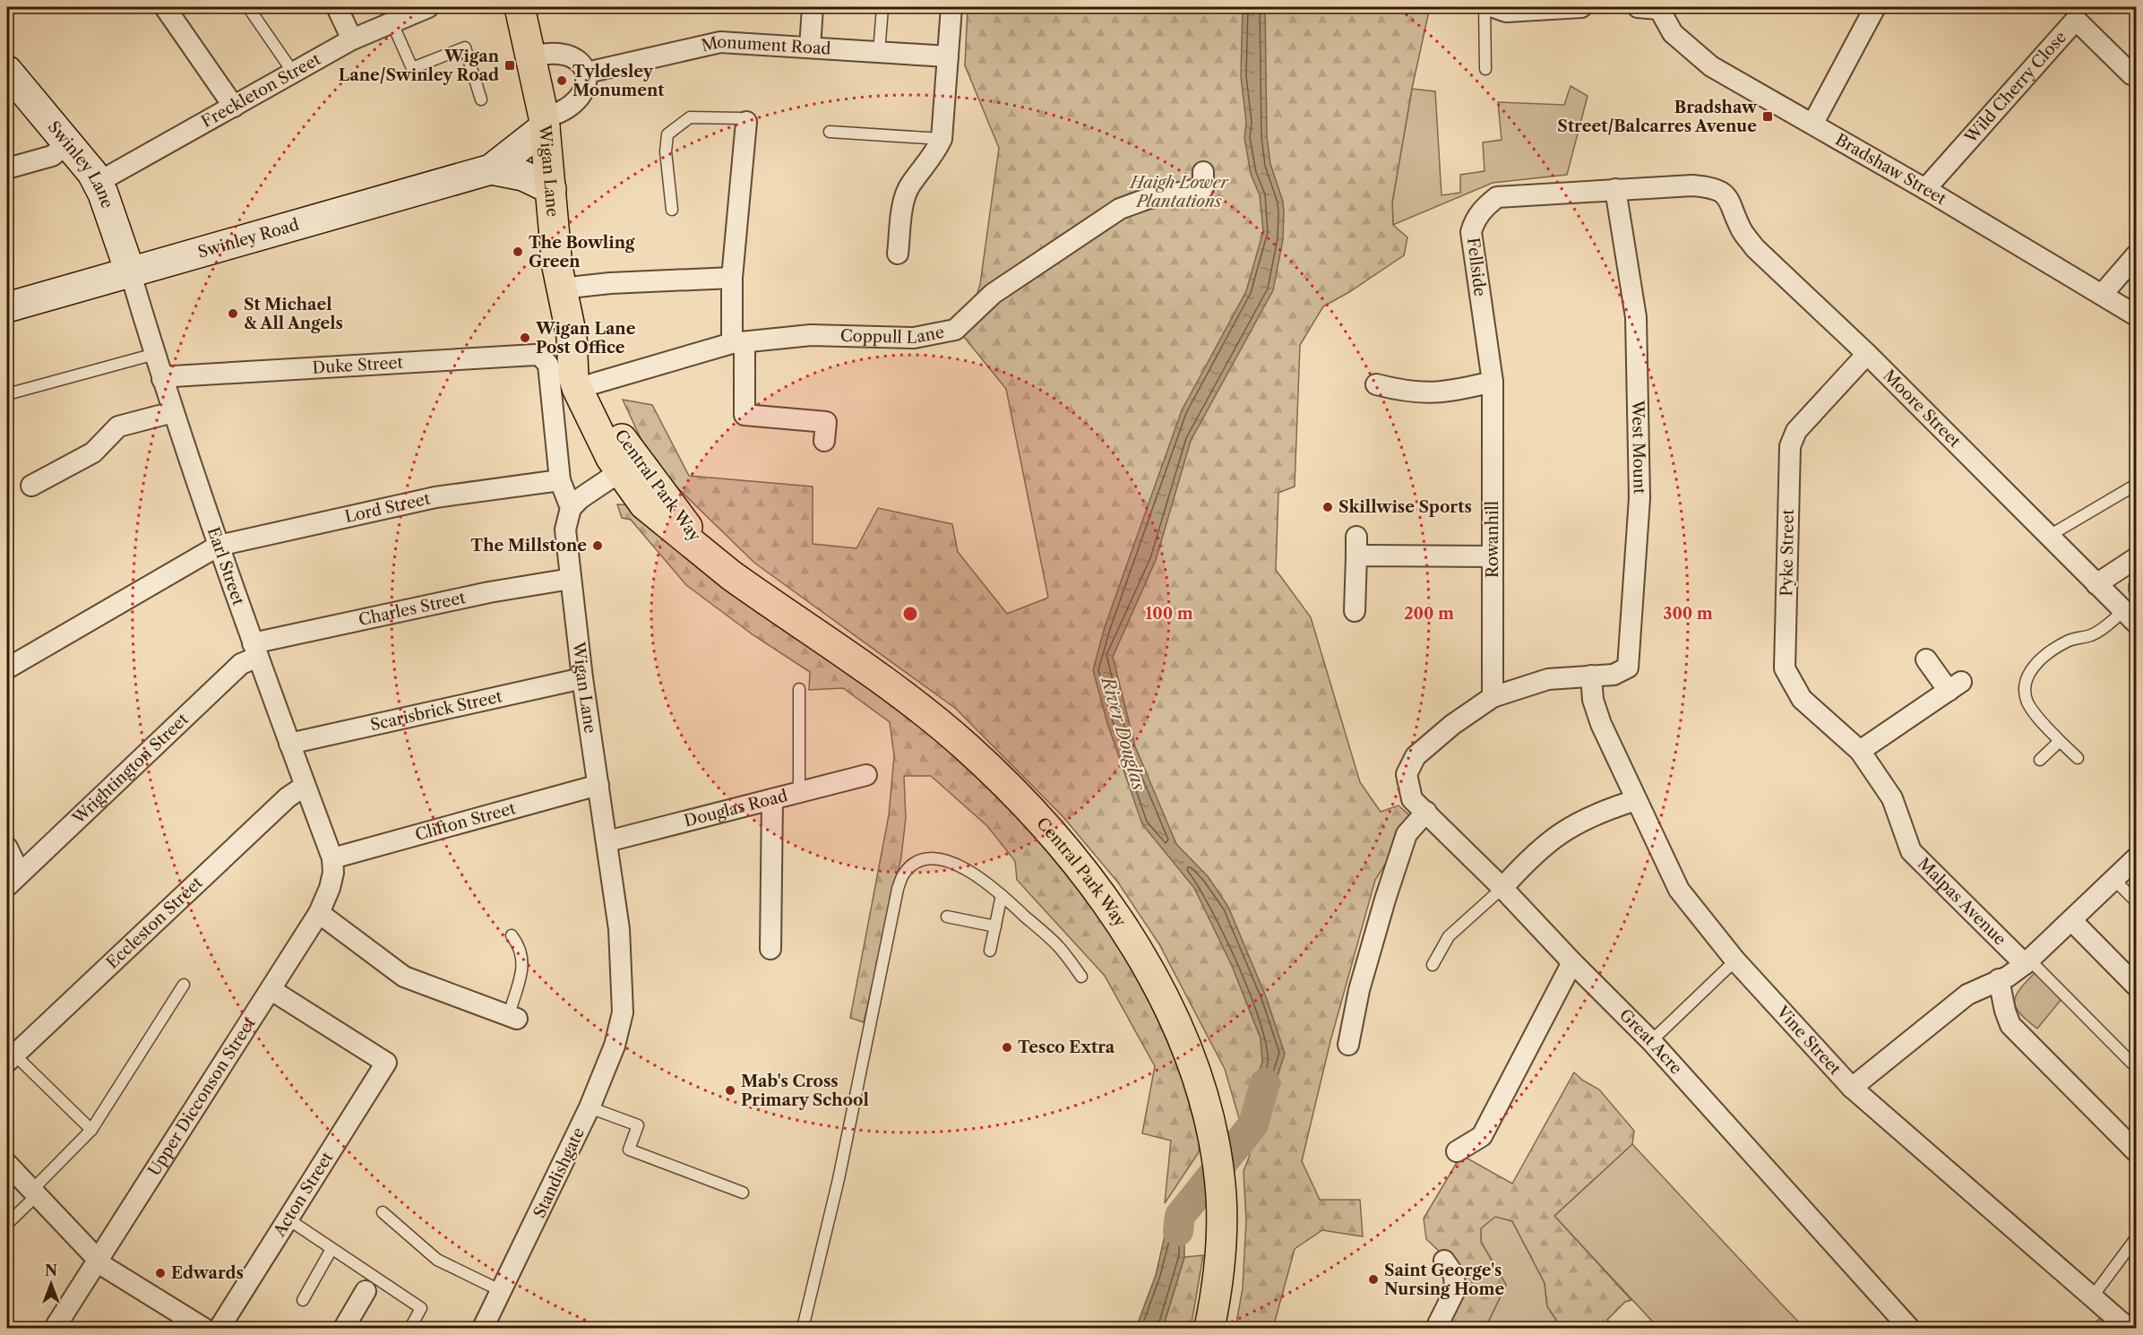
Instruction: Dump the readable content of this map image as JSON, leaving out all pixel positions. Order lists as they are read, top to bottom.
{
  "streets": {
    "highway": ["Wigan Lane", "Central Park Way"],
    "street": [
      "Monument Road",
      "Wild Cherry Close",
      "Freckleton Street",
      "Swinley Lane",
      "Bradshaw Street",
      "Swinley Road",
      "Fellside",
      "Coppull Lane",
      "Duke Street",
      "Moore Street",
      "West Mount",
      "Lord Street",
      "Rowanhill",
      "Pyke Street",
      "Earl Street",
      "Charles Street",
      "Scarisbrick Street",
      "Wrightington Street",
      "Douglas Road",
      "Clifton Street",
      "Malpas Avenue",
      "Eccleston Street",
      "Vine Street",
      "Great Acre",
      "Upper Dicconson Street",
      "Standishgate",
      "Acton Street"
    ]
  },
  "crossings": [
    ["Wild Cherry Close", "Bradshaw Street"],
    ["Freckleton Street", "Swinley Lane"],
    ["Swinley Lane", "Swinley Road"],
    ["Swinley Lane", "Earl Street"],
    ["Wigan Lane", "Swinley Road"],
    ["Wigan Lane", "Coppull Lane"],
    ["Wigan Lane", "Central Park Way"],
    ["Wigan Lane", "Charles Street"],
    ["Wigan Lane", "Scarisbrick Street"],
    ["Wigan Lane", "Douglas Road"],
    ["Wigan Lane", "Clifton Street"],
    ["Wigan Lane", "Standishgate"],
    ["Swinley Road", "Earl Street"],
    ["Fellside", "Moore Street"],
    ["Fellside", "West Mount"],
    ["Fellside", "Rowanhill"],
    ["Coppull Lane", "Central Park Way"],
    ["Duke Street", "Lord Street"],
    ["Duke Street", "Earl Street"],
    ["Moore Street", "Pyke Street"],
    ["West Mount", "Vine Street"],
    ["Lord Street", "Earl Street"],
    ["Rowanhill", "Great Acre"],
    ["Pyke Street", "Malpas Avenue"],
    ["Earl Street", "Charles Street"],
    ["Earl Street", "Scarisbrick Street"],
    ["Earl Street", "Wrightington Street"],
    ["Earl Street", "Clifton Street"],
    ["Earl Street", "Eccleston Street"],
    ["Earl Street", "Upper Dicconson Street"],
    ["Charles Street", "Wrightington Street"],
    ["Clifton Street", "Upper Dicconson Street"],
    ["Upper Dicconson Street", "Acton Street"]
  ],
  "water": ["River Douglas"],
  "parks": ["Haigh Lower Plantations"],
  "places": {
    "transit": ["Wigan Lane/Swinley Road", "Bradshaw Street/Balcarres Avenue"],
    "other": [
      "Tyldesley Monument",
      "The Bowling Green",
      "St Michael & All Angels",
      "Wigan Lane Post Office",
      "Skillwise Sports",
      "The Millstone",
      "Tesco Extra",
      "Mab's Cross Primary School",
      "Edwards",
      "Saint George's Nursing Home"
    ]
  },
  "north": "top",
  "rings": ["100 m", "200 m", "300 m"]
}
